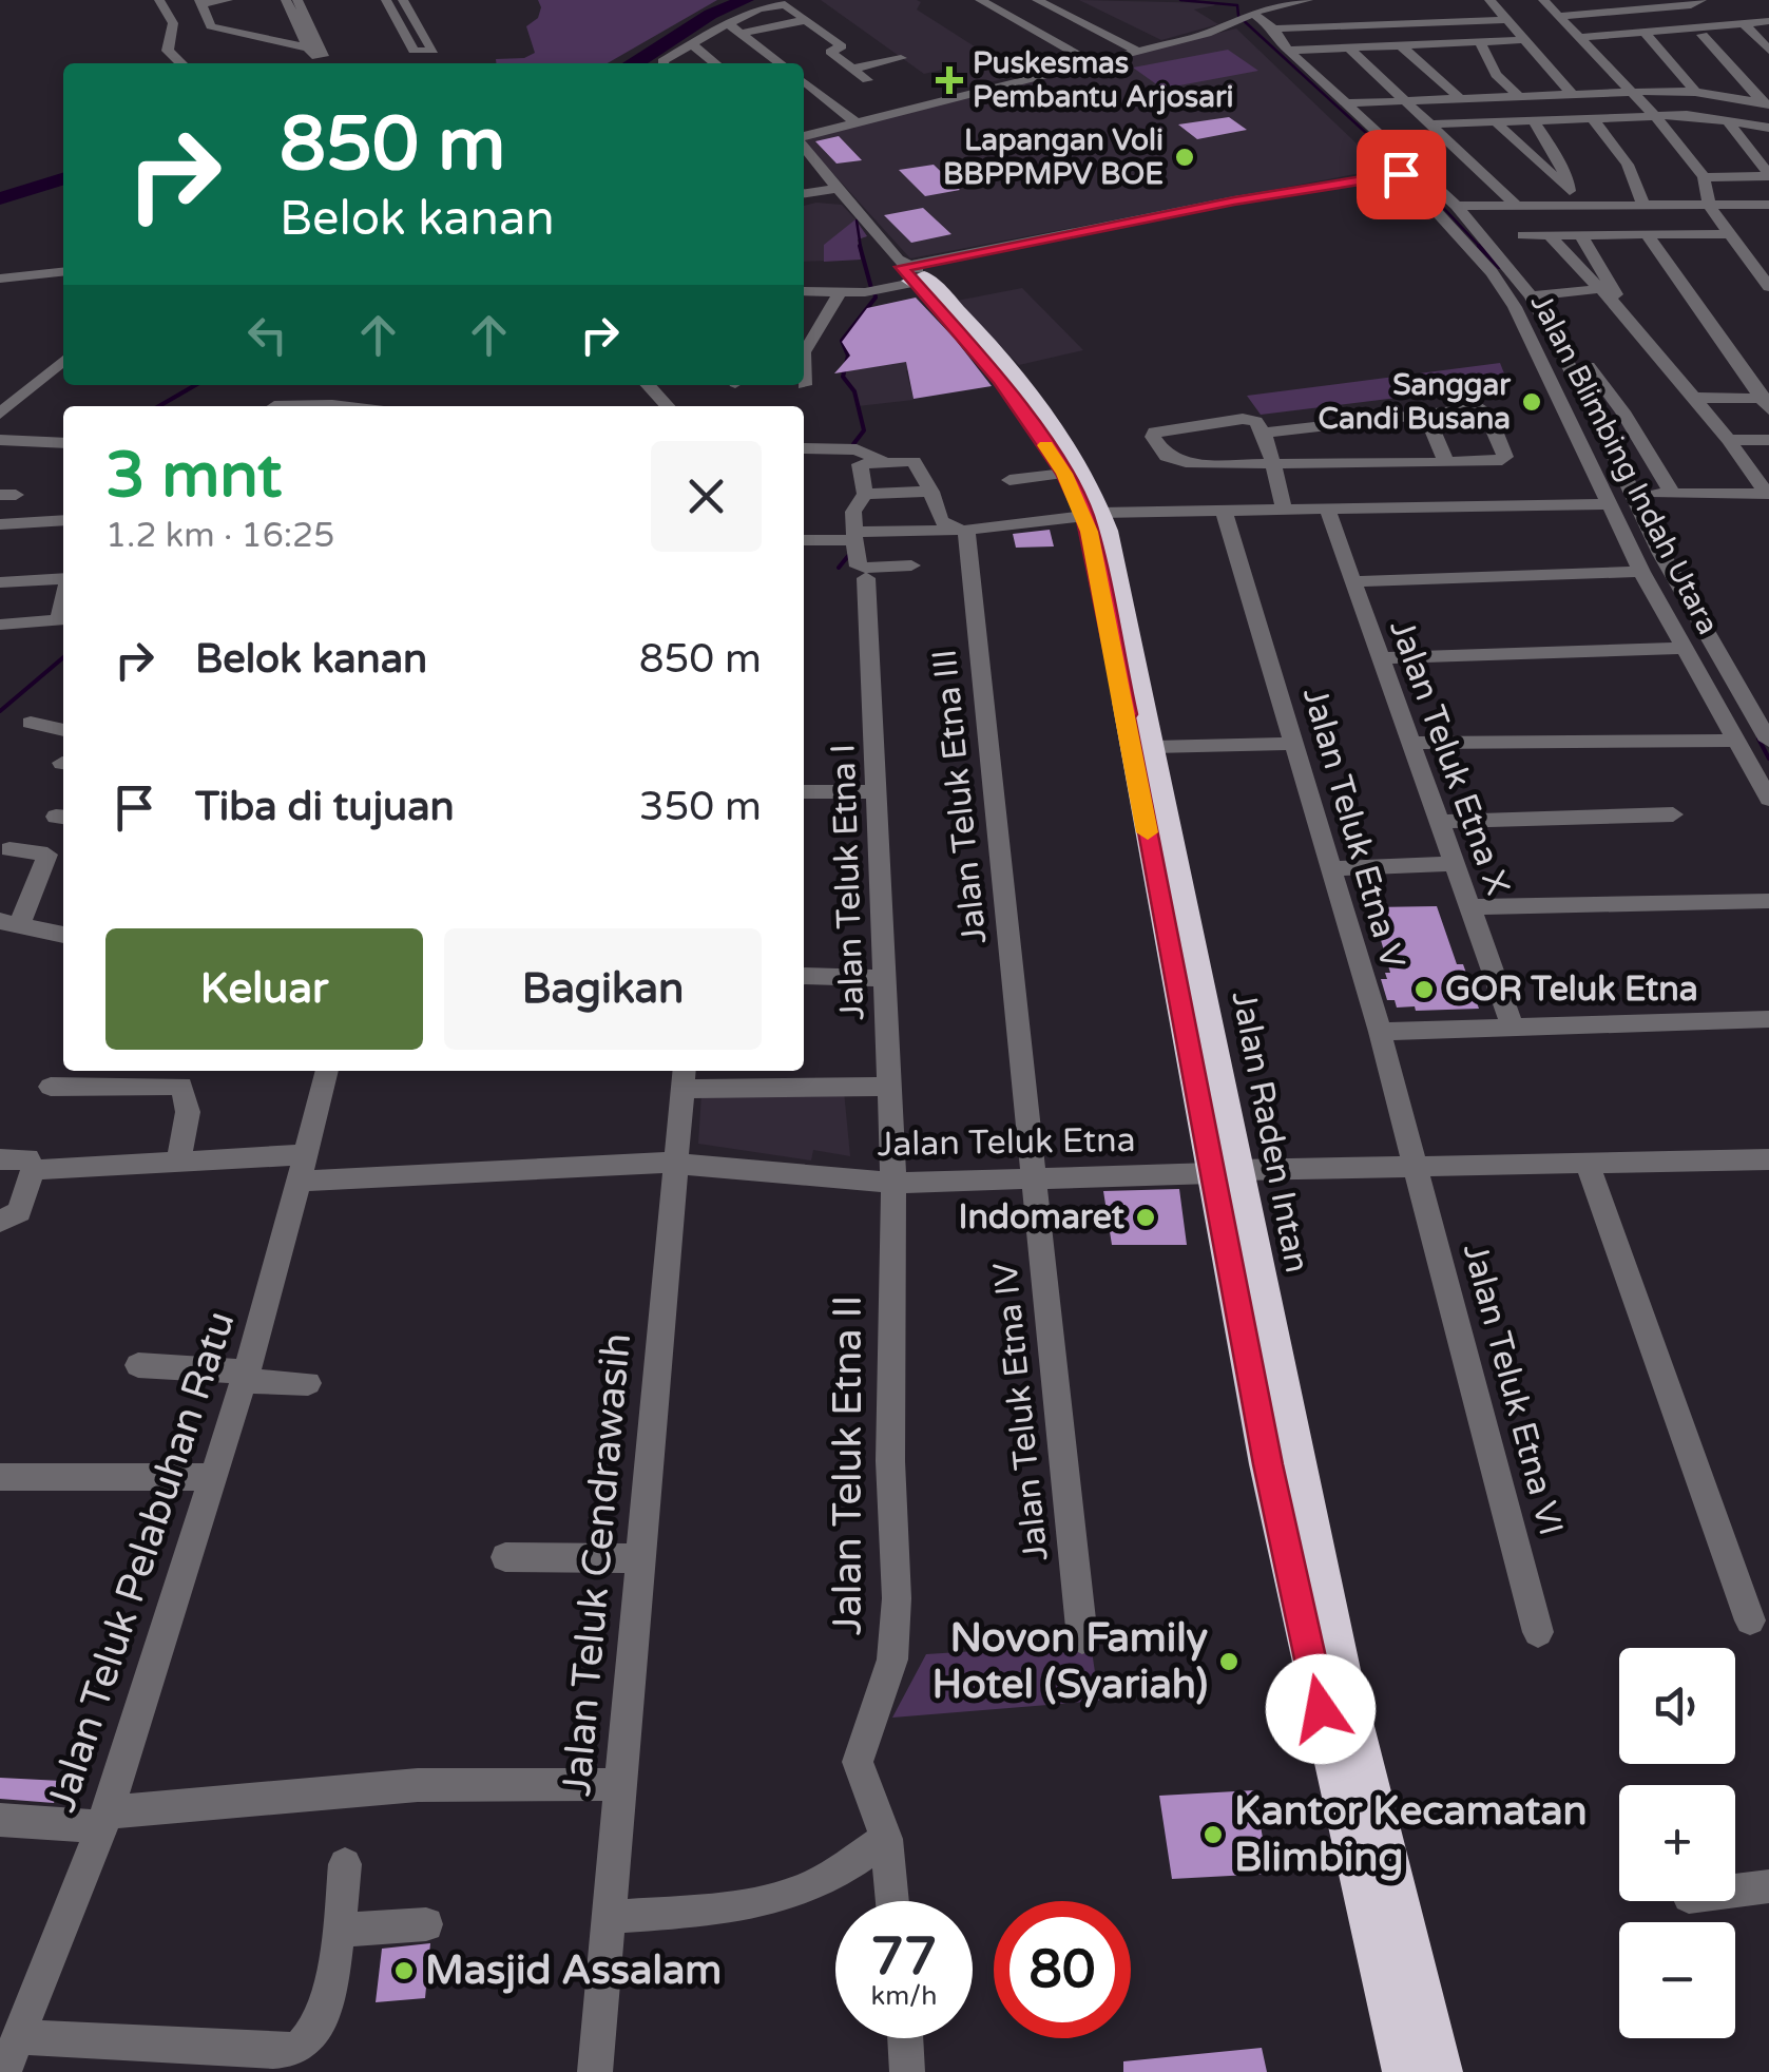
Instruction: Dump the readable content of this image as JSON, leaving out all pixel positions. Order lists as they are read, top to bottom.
{
  "streets": {
    "highway": ["Jalan Raden Intan"],
    "street": [
      "Jalan Blimbing Indah Utara",
      "Jalan Teluk Etna X",
      "Jalan Teluk Etna III",
      "Jalan Teluk Etna V",
      "Jalan Teluk Etna I",
      "Jalan Teluk Etna",
      "Jalan Teluk Etna VI",
      "Jalan Teluk Etna IV",
      "Jalan Teluk Etna II",
      "Jalan Teluk Pelabuhan Ratu",
      "Jalan Teluk Cendrawasih"
    ]
  },
  "crossings": [
    ["Jalan Teluk Etna III", "Jalan Teluk Etna"],
    ["Jalan Teluk Etna III", "Jalan Teluk Etna IV"],
    ["Jalan Teluk Etna V", "Jalan Teluk Etna"],
    ["Jalan Teluk Etna V", "Jalan Teluk Etna VI"],
    ["Jalan Teluk Etna I", "Jalan Teluk Etna"],
    ["Jalan Teluk Etna I", "Jalan Teluk Etna II"],
    ["Jalan Raden Intan", "Jalan Teluk Etna"],
    ["Jalan Teluk Etna", "Jalan Teluk Etna VI"],
    ["Jalan Teluk Etna", "Jalan Teluk Etna IV"],
    ["Jalan Teluk Etna", "Jalan Teluk Etna II"],
    ["Jalan Teluk Etna", "Jalan Teluk Pelabuhan Ratu"],
    ["Jalan Teluk Etna", "Jalan Teluk Cendrawasih"]
  ],
  "places": {
    "health": ["Puskesmas Pembantu Arjosari"],
    "other": [
      "Lapangan Voli BBPPMPV BOE",
      "Sanggar Candi Busana",
      "GOR Teluk Etna",
      "Indomaret",
      "Novon Family Hotel (Syariah)",
      "Kantor Kecamatan Blimbing",
      "Masjid Assalam"
    ]
  },
  "page": {
    "turn": ["850 m", "Belok kanan"],
    "heading": ["3 mnt", "1.2 km · 16:25"],
    "list": [
      {
        "name": "Belok kanan",
        "value": "850 m"
      },
      {
        "name": "Tiba di tujuan",
        "value": "350 m"
      }
    ],
    "buttons": ["Keluar", "Bagikan"],
    "map_buttons": ["+", "−"],
    "speed": "77 km/h",
    "limit": "80"
  }
}
